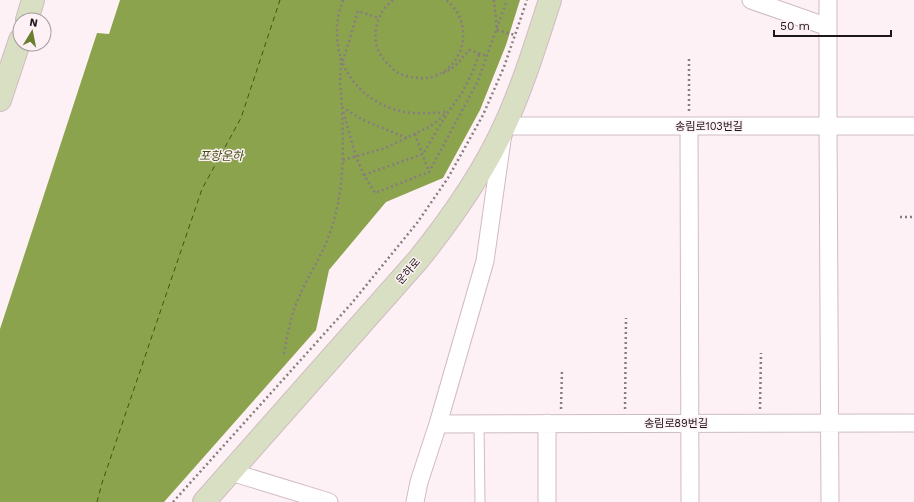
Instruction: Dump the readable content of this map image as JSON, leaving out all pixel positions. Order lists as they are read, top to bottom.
{
  "streets": {
    "street": ["송림로103번길", "운하로", "송림로89번길"]
  },
  "crossings": [
    ["송림로103번길", "운하로"]
  ],
  "water": ["포항운하"],
  "scale_bar": "50 m",
  "north": "top"
}
